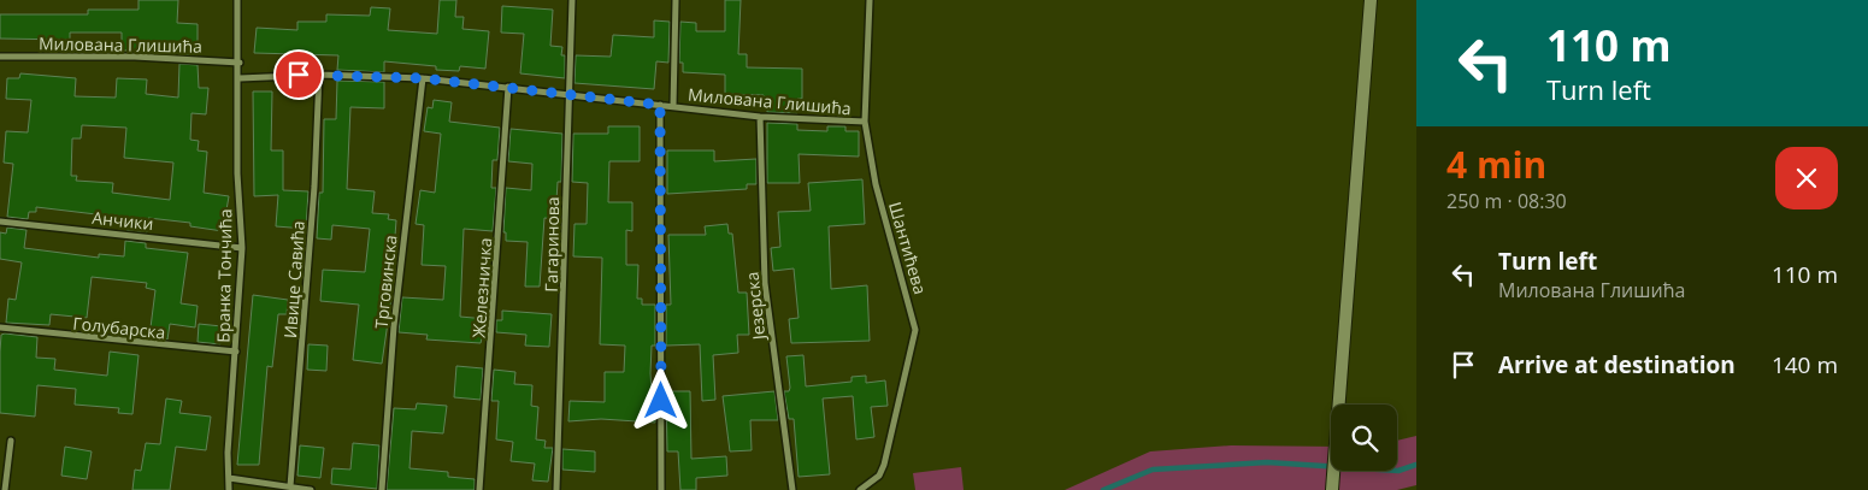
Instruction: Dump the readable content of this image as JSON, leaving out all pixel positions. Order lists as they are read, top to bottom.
{
  "streets": {
    "street": [
      "Милована Глишића",
      "Анчики",
      "Гагаринова",
      "Шантићева",
      "Бранка Тончића",
      "Ивице Савића",
      "Трговинска",
      "Железничка",
      "Језерска",
      "Голубарска"
    ]
  },
  "crossings": [
    ["Милована Глишића", "Гагаринова"],
    ["Милована Глишића", "Шантићева"],
    ["Милована Глишића", "Бранка Тончића"],
    ["Милована Глишића", "Ивице Савића"],
    ["Милована Глишића", "Трговинска"],
    ["Милована Глишића", "Железничка"],
    ["Милована Глишића", "Језерска"],
    ["Анчики", "Бранка Тончића"],
    ["Бранка Тончића", "Голубарска"]
  ],
  "page": {
    "turn": ["110 m", "Turn left"],
    "heading": ["4 min", "250 m · 08:30"],
    "list": [
      {
        "name": "Turn left",
        "note": "Милована Глишића",
        "value": "110 m"
      },
      {
        "name": "Arrive at destination",
        "value": "140 m"
      }
    ]
  }
}
